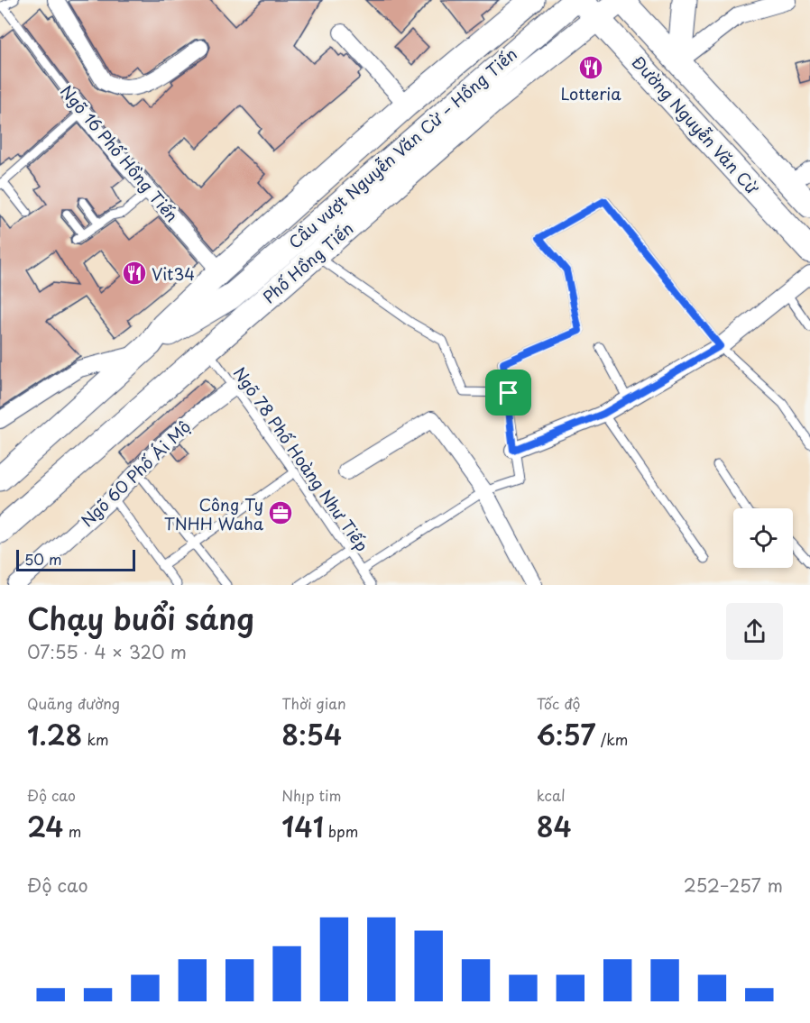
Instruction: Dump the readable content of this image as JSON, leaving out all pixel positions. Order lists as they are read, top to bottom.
{
  "streets": {
    "main road": ["Đường Nguyễn Văn Cừ", "Cầu vượt Nguyễn Văn Cừ – Hồng Tiến", "Phố Hồng Tiến"],
    "street": ["Ngõ 16 Phố Hồng Tiến", "Ngõ 60 Phố Ái Mộ"],
    "lane": ["Ngõ 78 Phố Hoàng Như Tiếp"]
  },
  "crossings": [
    ["Đường Nguyễn Văn Cừ", "Phố Hồng Tiến"],
    ["Phố Hồng Tiến", "Ngõ 78 Phố Hoàng Như Tiếp"],
    ["Ngõ 78 Phố Hoàng Như Tiếp", "Ngõ 60 Phố Ái Mộ"]
  ],
  "places": {
    "restaurant": ["Lotteria", "Vit34"],
    "office": ["Công Ty TNHH Waha"]
  },
  "scale_bar": "50 m",
  "page": {
    "scale": "50 m",
    "heading": ["Chạy buổi sáng", "07:55 · 4 × 320 m"],
    "stats": [
      ["Quãng đường", "1.28 km"],
      ["Thời gian", "8:54"],
      ["Tốc độ", "6:57 /km"],
      ["Độ cao", "24 m"],
      ["Nhịp tim", "141 bpm"],
      ["kcal", "84"]
    ],
    "chart": ["Độ cao", "252–257 m"]
  }
}
